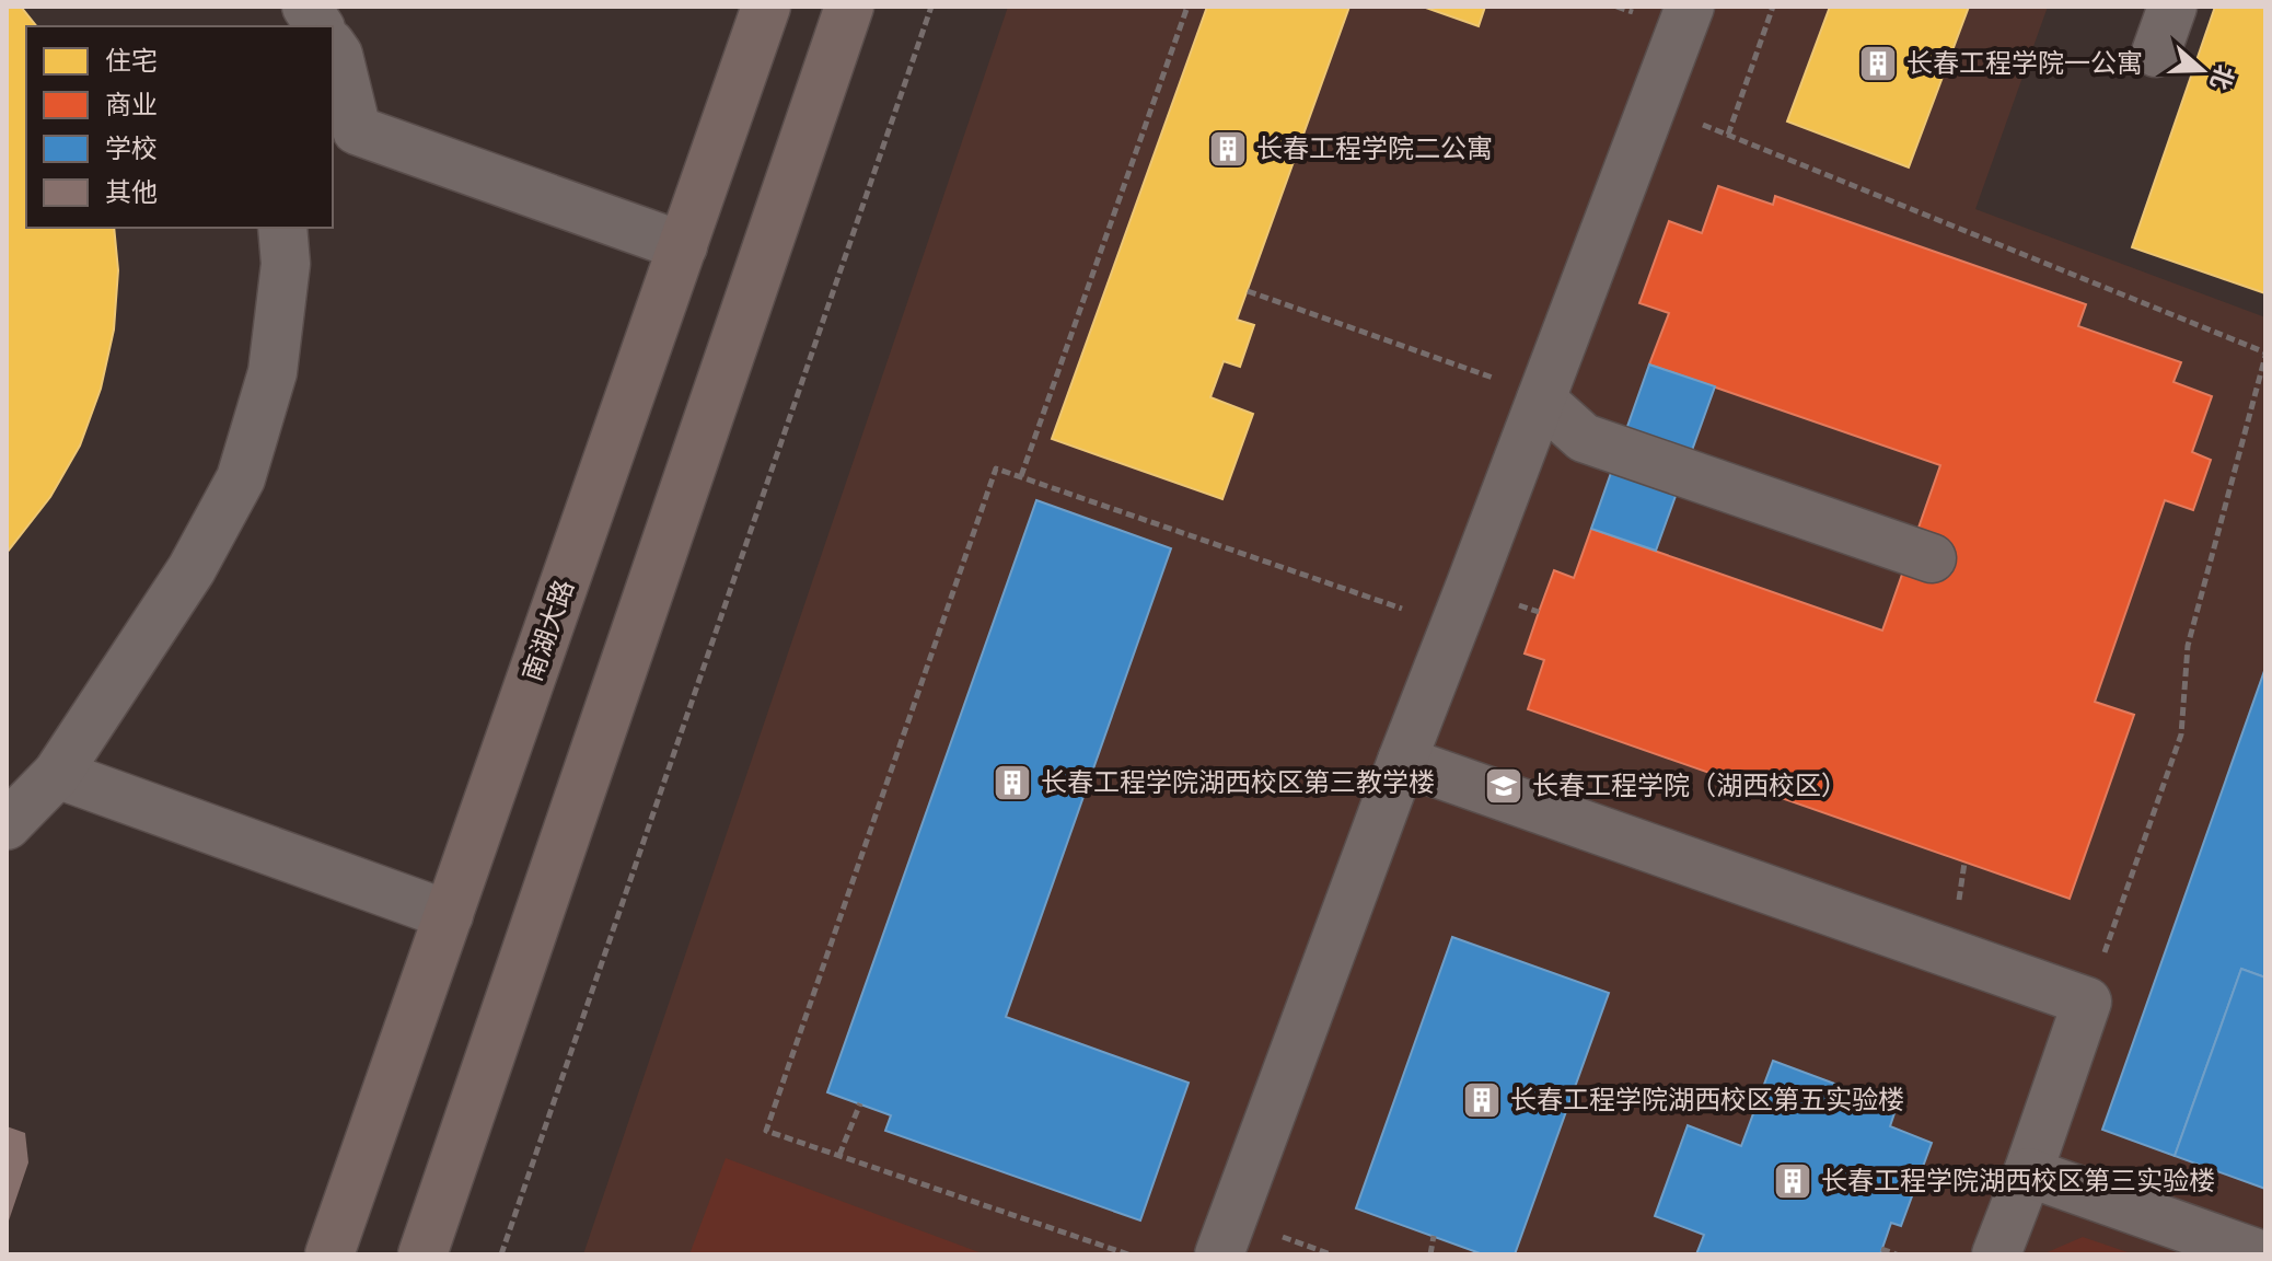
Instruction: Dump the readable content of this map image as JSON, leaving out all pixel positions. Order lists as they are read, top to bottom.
{
  "streets": {
    "main road": ["南湖大路"]
  },
  "places": {
    "building": [
      "长春工程学院一公寓",
      "长春工程学院二公寓",
      "长春工程学院湖西校区第三教学楼",
      "长春工程学院湖西校区第五实验楼",
      "长春工程学院湖西校区第三实验楼"
    ],
    "school or university": ["长春工程学院（湖西校区）"]
  },
  "legend": [
    "住宅",
    "商业",
    "学校",
    "其他"
  ],
  "north": "right"
}
